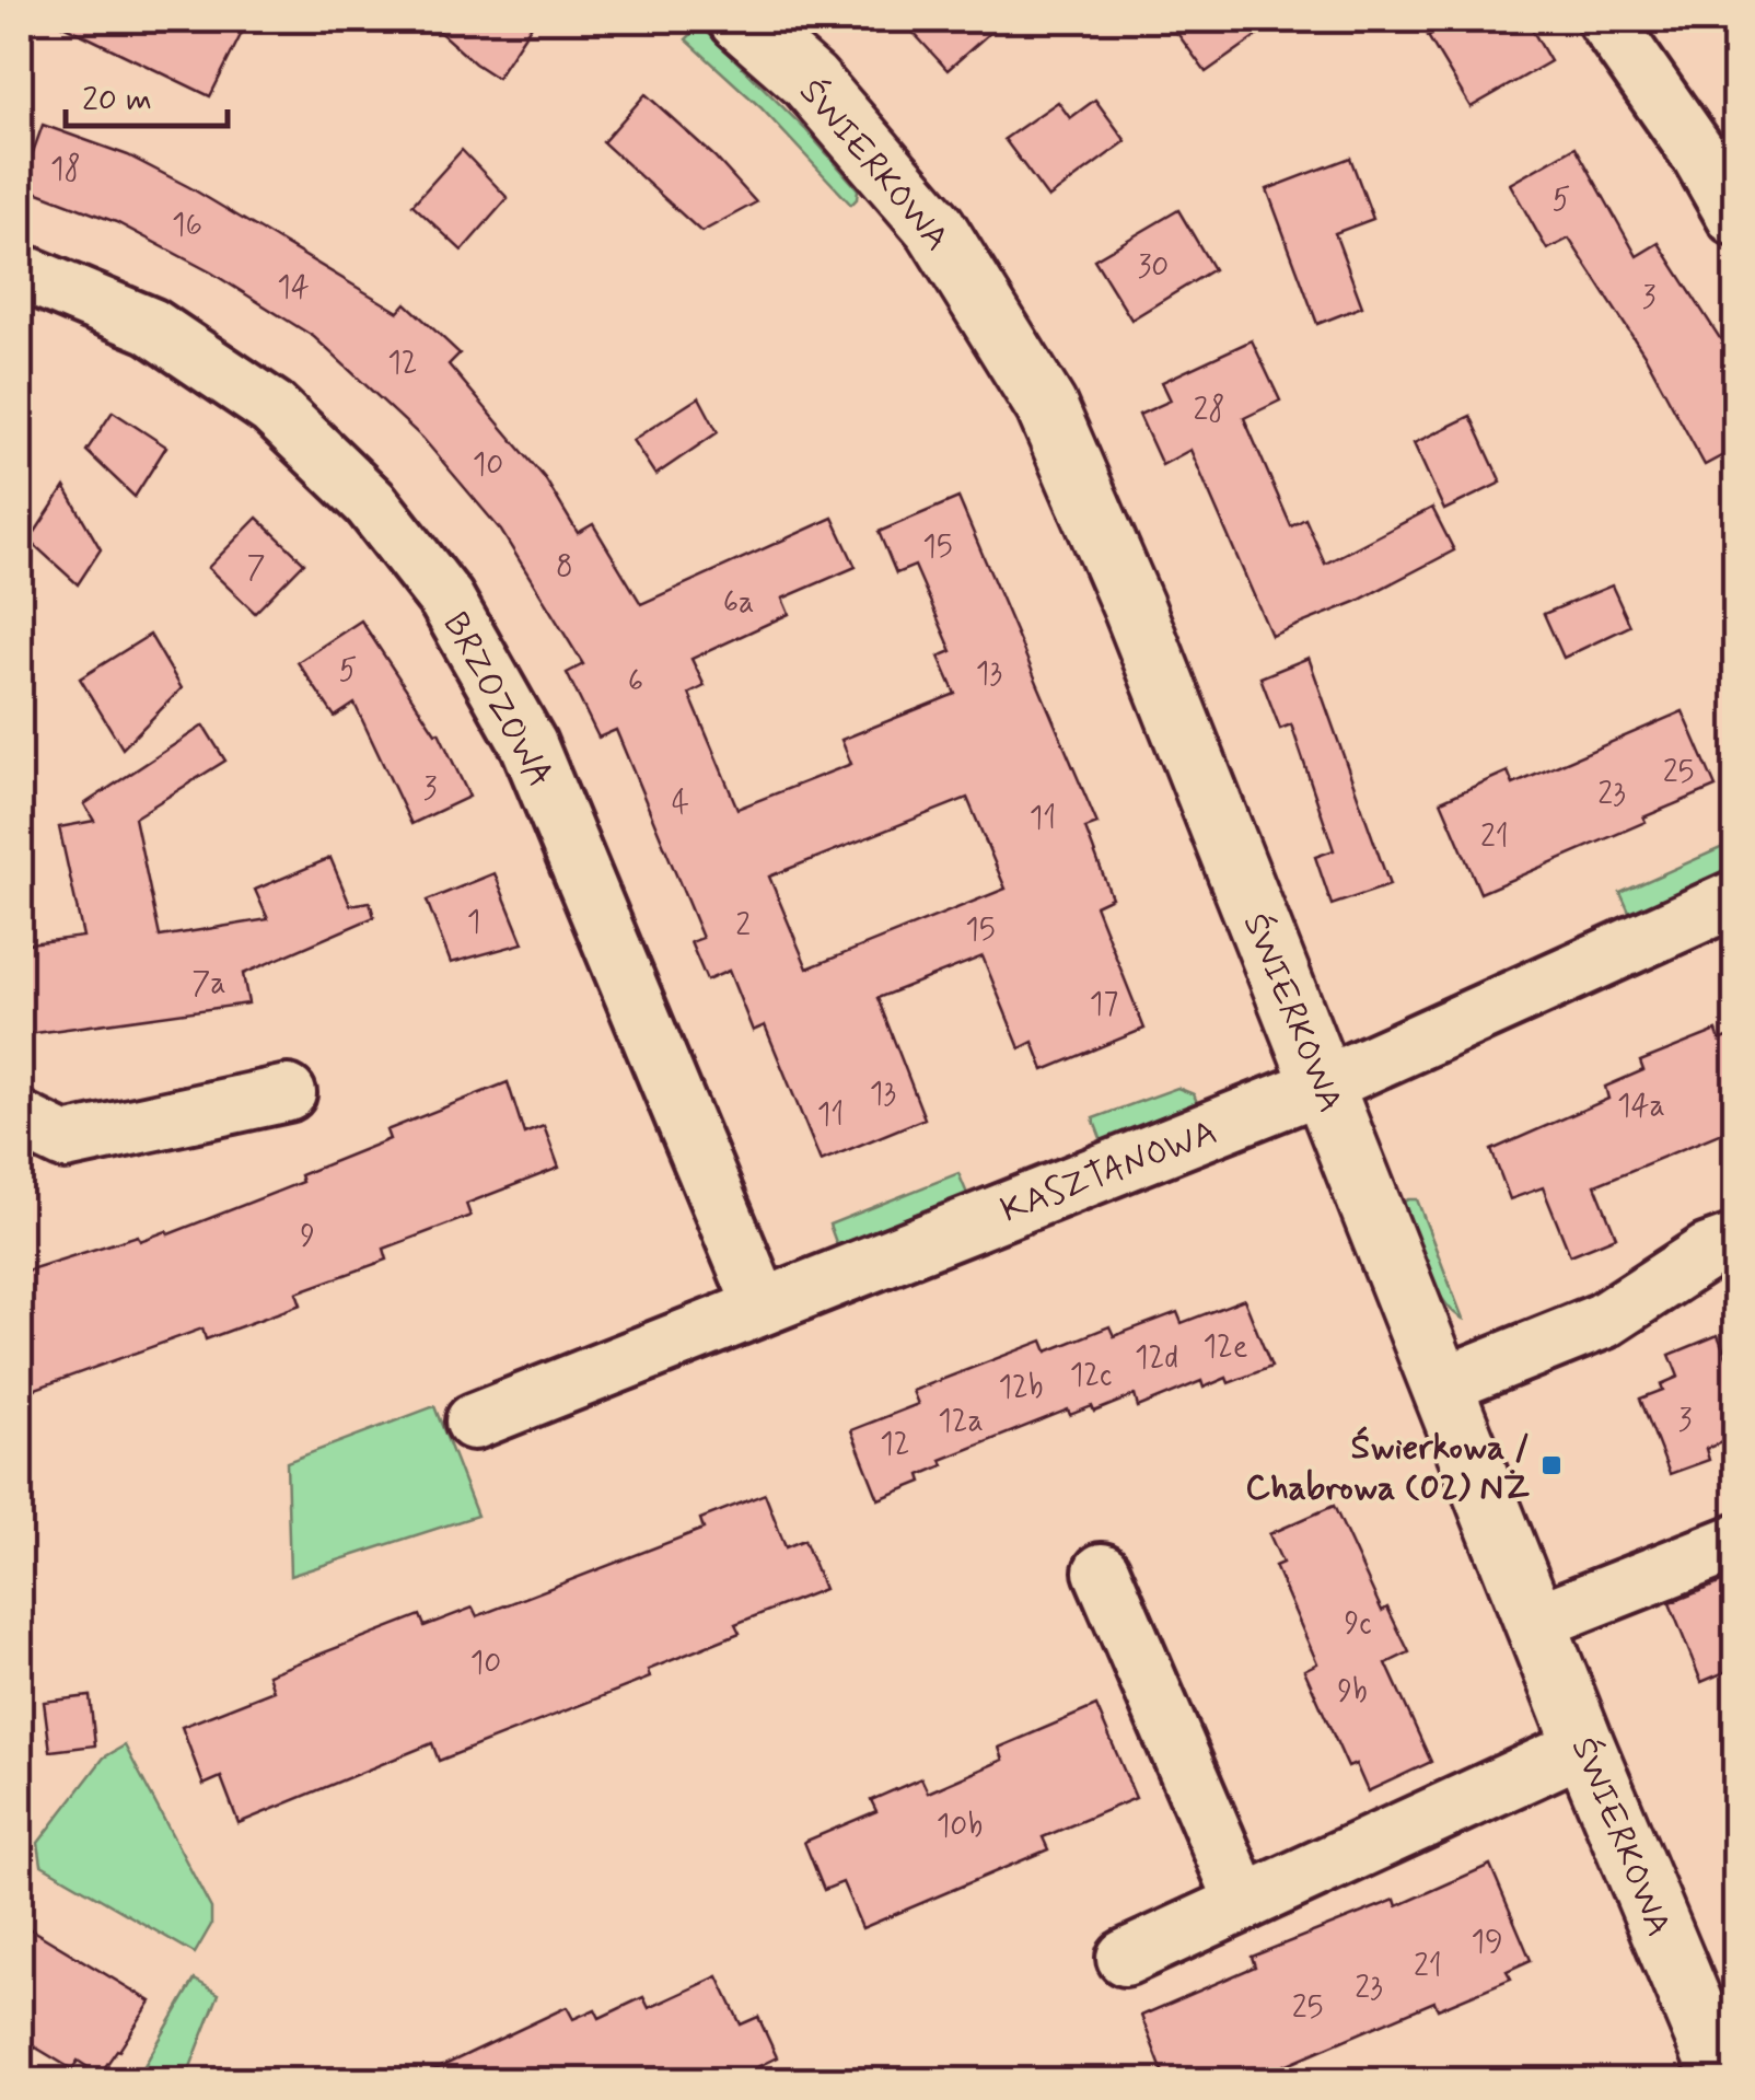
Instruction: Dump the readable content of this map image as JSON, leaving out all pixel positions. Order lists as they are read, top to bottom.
{
  "streets": {
    "street": ["ŚWIERKOWA", "BRZOZOWA", "KASZTANOWA"]
  },
  "crossings": [
    ["ŚWIERKOWA", "KASZTANOWA"],
    ["BRZOZOWA", "KASZTANOWA"]
  ],
  "places": {
    "transit": ["Świerkowa / Chabrowa (02) NŻ"]
  },
  "house_numbers": [
    "18",
    "5",
    "16",
    "30",
    "14",
    "3",
    "12",
    "28",
    "10",
    "15",
    "8",
    "7",
    "6a",
    "5",
    "13",
    "6",
    "25",
    "3",
    "23",
    "4",
    "11",
    "21",
    "1",
    "2",
    "15",
    "7a",
    "17",
    "13",
    "14a",
    "11",
    "9",
    "12e",
    "12d",
    "12c",
    "12b",
    "3",
    "12a",
    "12",
    "9c",
    "10",
    "9b",
    "10b",
    "19",
    "21",
    "23",
    "25"
  ],
  "scale_bar": "20 m"
}
